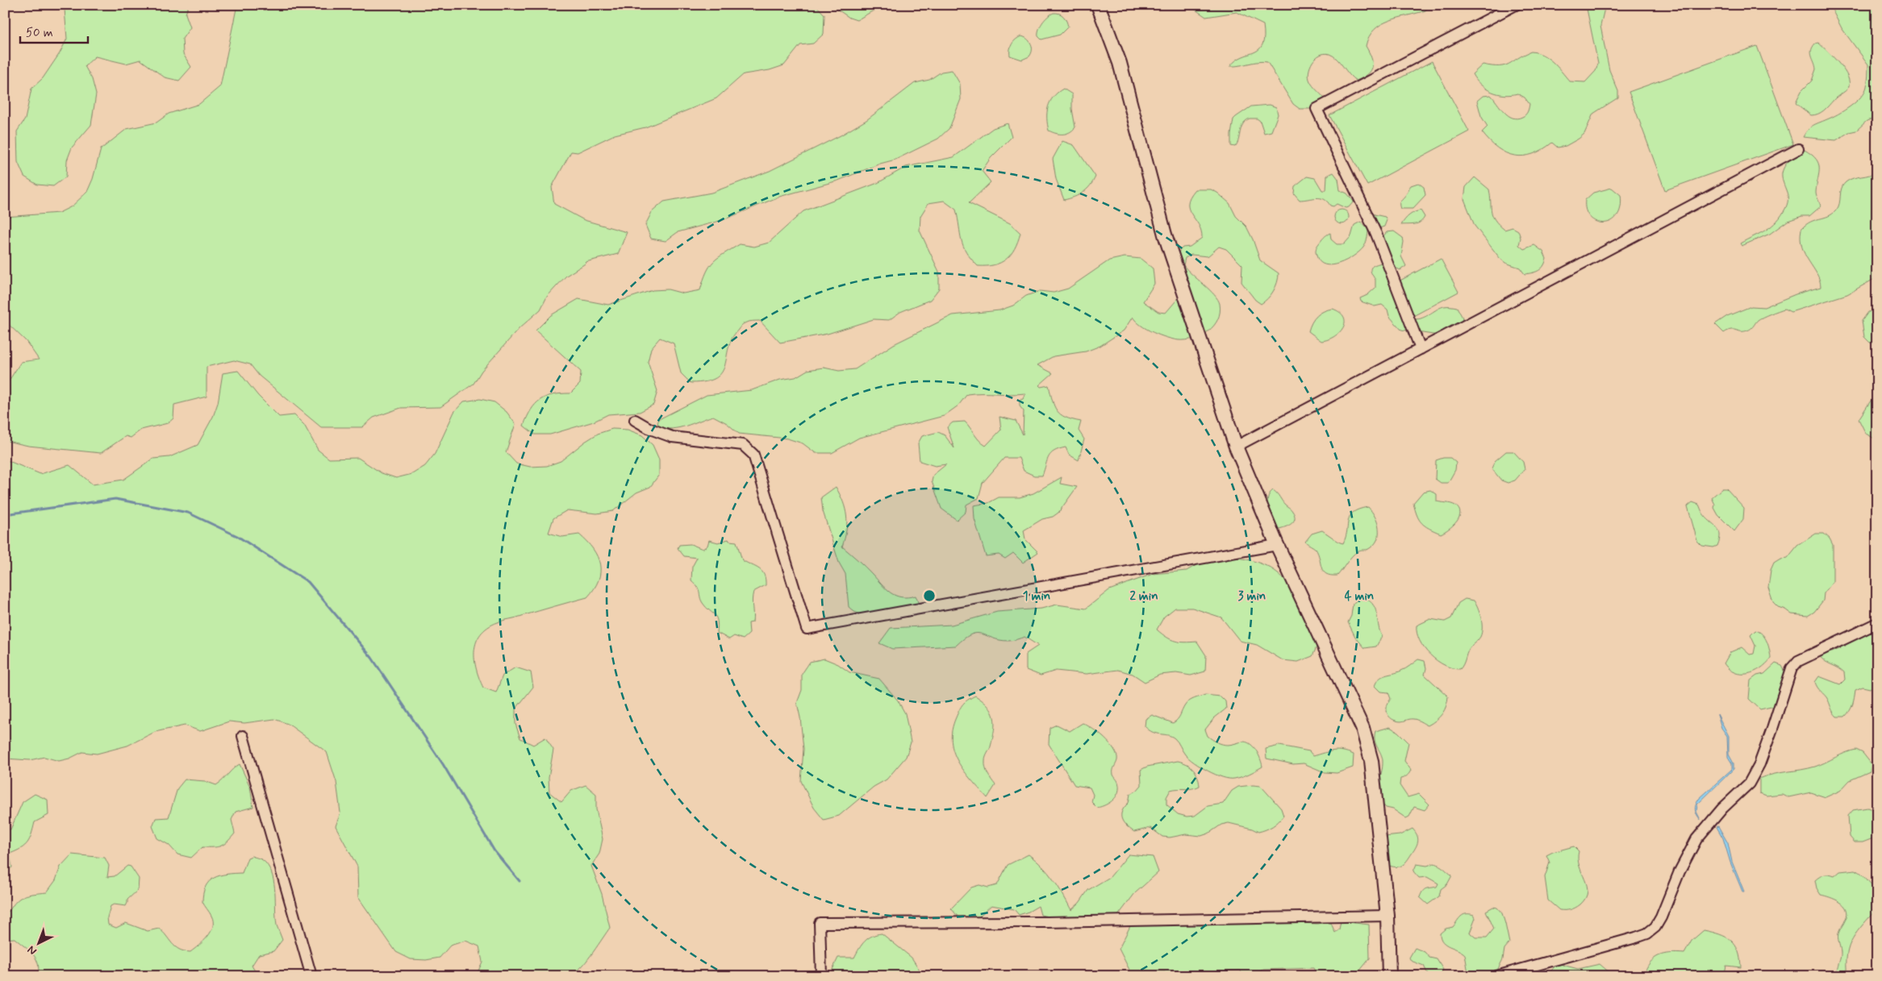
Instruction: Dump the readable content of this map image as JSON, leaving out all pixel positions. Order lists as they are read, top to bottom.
{
  "scale_bar": "50 m",
  "north": "bottom left",
  "rings": [
    "1 min",
    "2 min",
    "3 min",
    "4 min"
  ]
}
